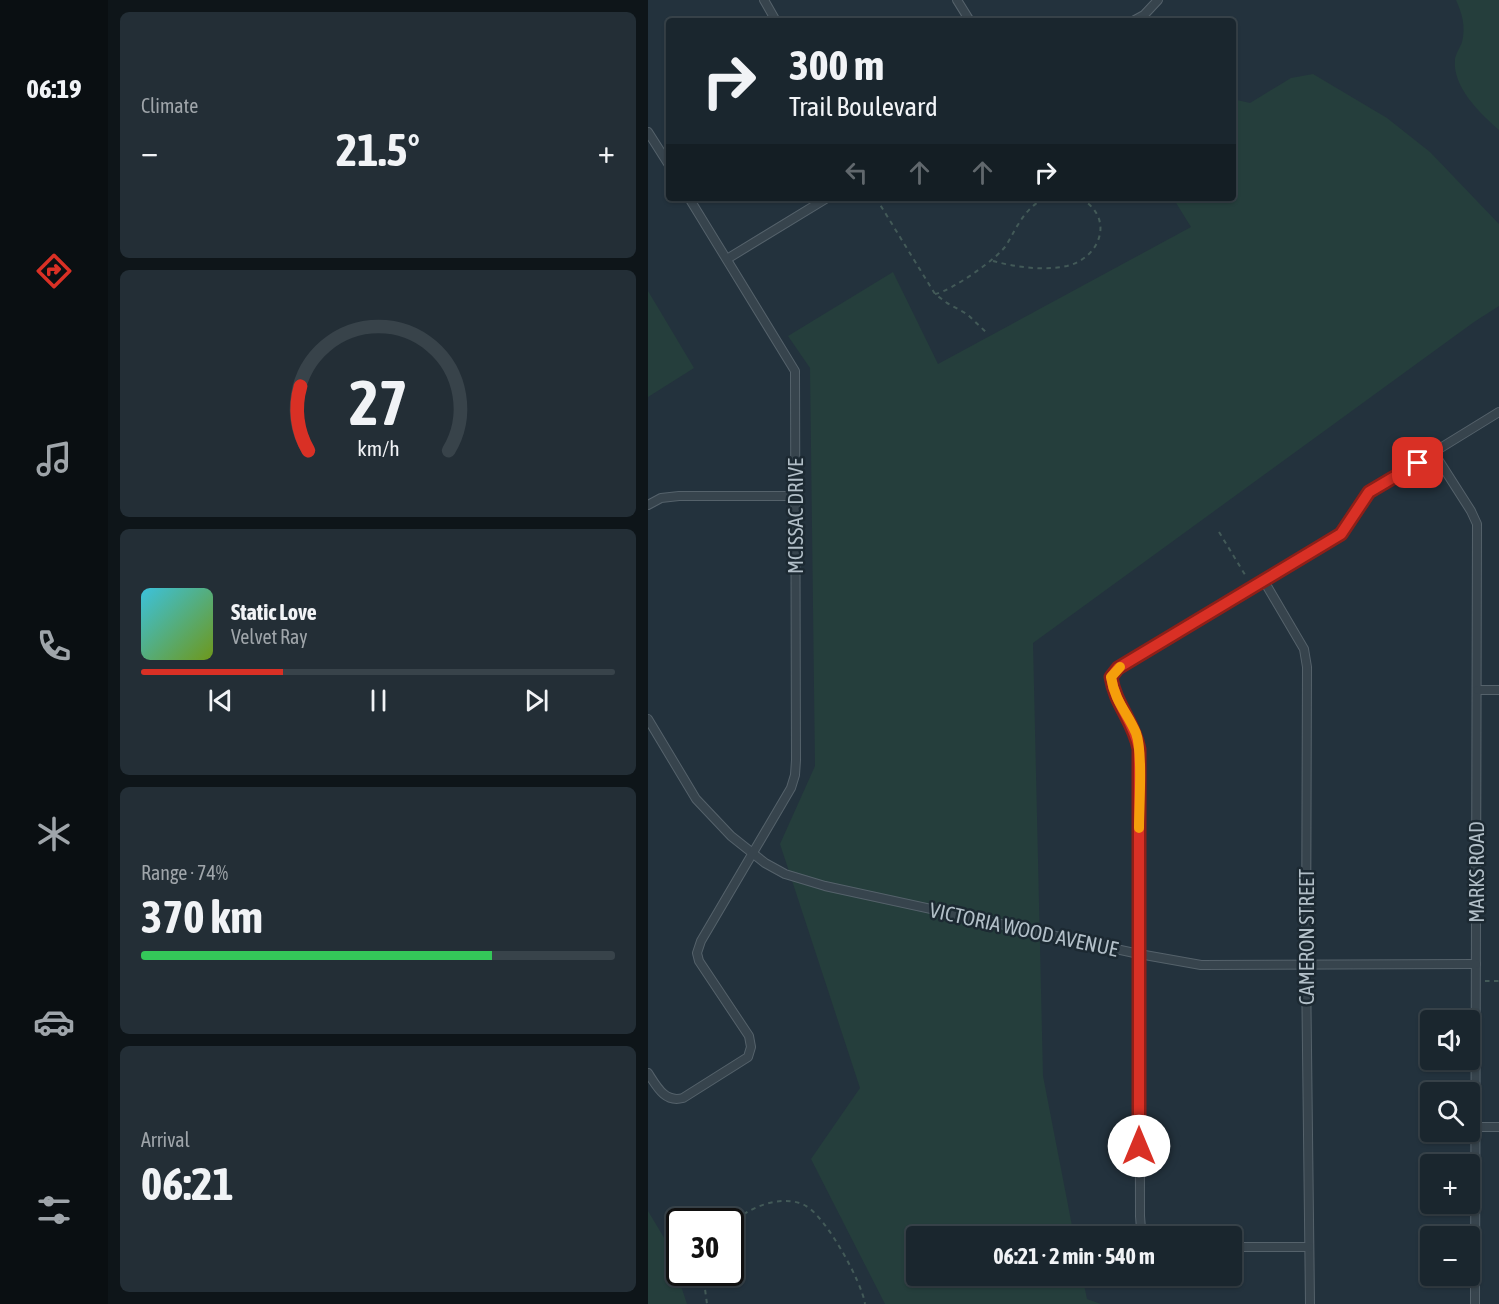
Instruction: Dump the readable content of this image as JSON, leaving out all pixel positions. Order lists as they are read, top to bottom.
{
  "streets": {
    "street": [
      "MCISSAC DRIVE",
      "MARKS ROAD",
      "VICTORIA WOOD AVENUE",
      "CAMERON STREET"
    ]
  },
  "crossings": [
    ["MCISSAC DRIVE", "VICTORIA WOOD AVENUE"],
    ["MARKS ROAD", "VICTORIA WOOD AVENUE"],
    ["VICTORIA WOOD AVENUE", "CAMERON STREET"]
  ],
  "page": {
    "tabs": "06:19",
    "tile": [
      "Climate",
      ["Range · 74%", "370 km"],
      ["Arrival", "06:21"]
    ],
    "turn": ["300 m", "Trail Boulevard"],
    "heat": ["−", "21.5°", "+"],
    "song": ["Static Love", "Velvet Ray"],
    "map_buttons": ["+", "−"],
    "limit": "30",
    "trip": "06:21 · 2 min · 540 m",
    "gauge": ["27", "km/h"]
  }
}
